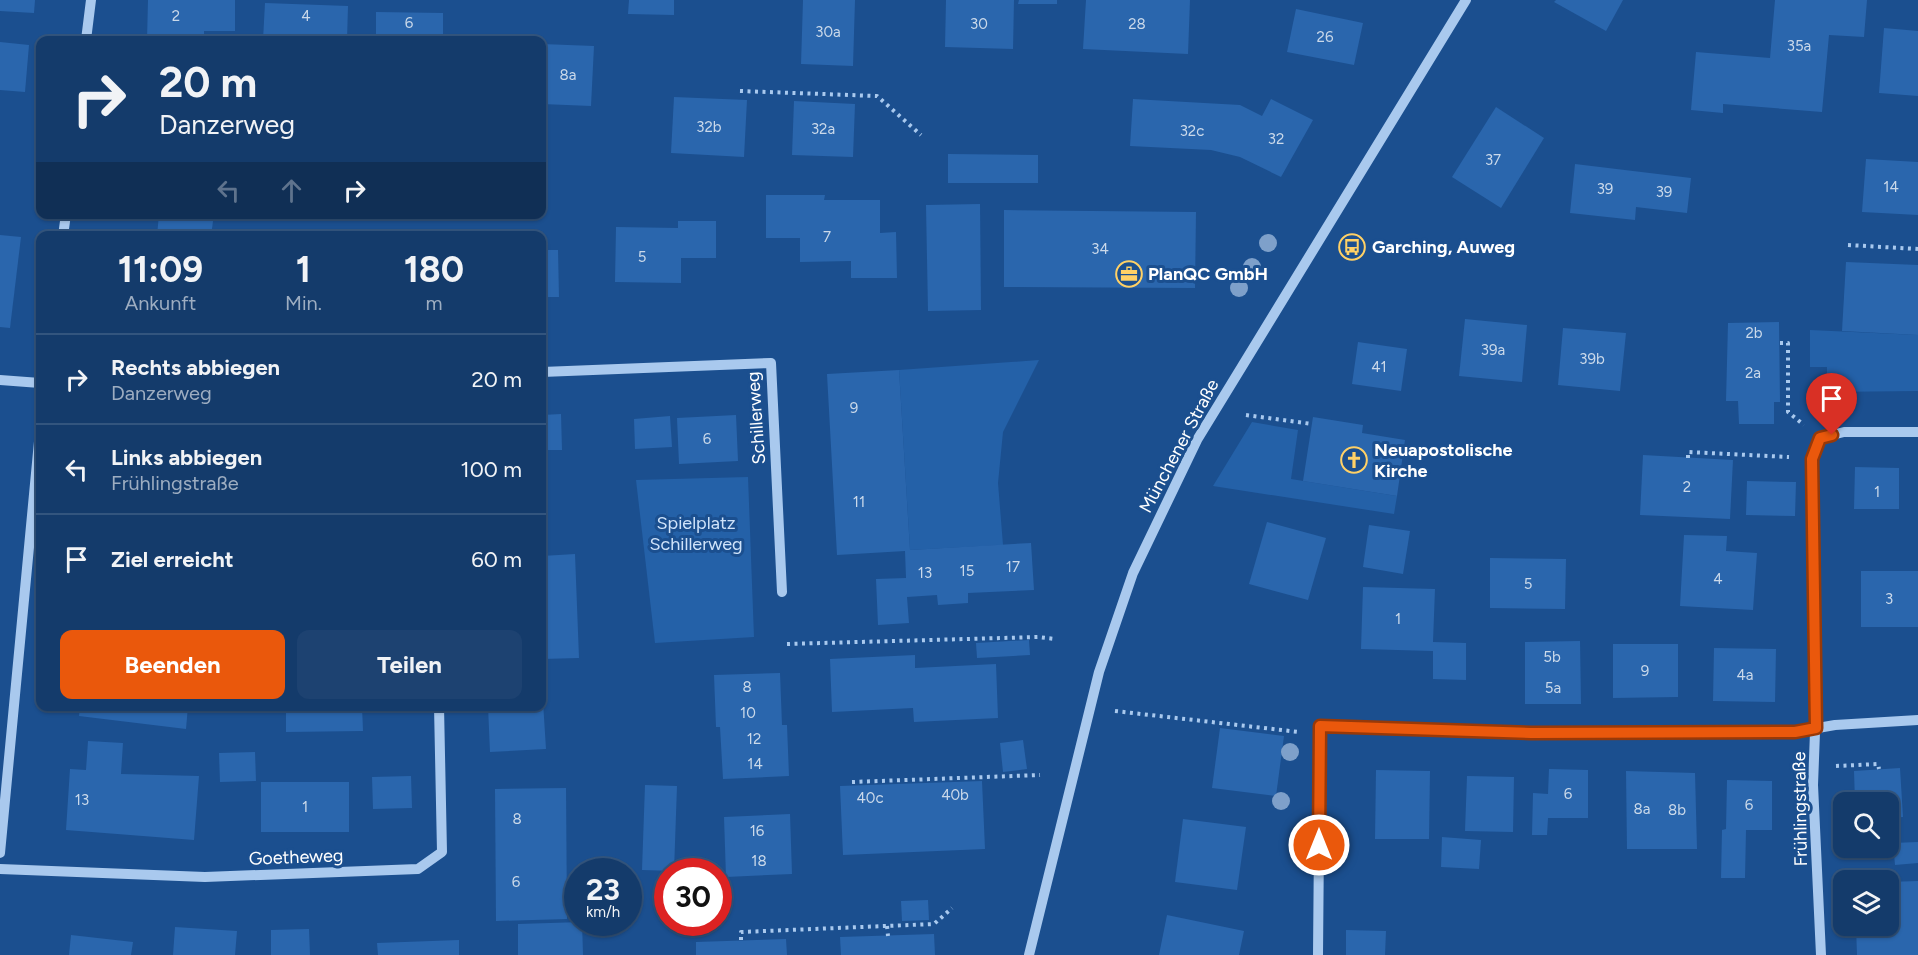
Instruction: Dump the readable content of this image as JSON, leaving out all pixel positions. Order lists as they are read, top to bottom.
{
  "streets": {
    "street": [
      "Schillerweg",
      "Münchener Straße",
      "Frühlingstraße",
      "Goetheweg"
    ]
  },
  "parks": ["Spielplatz Schillerweg"],
  "places": {
    "bus stop": ["Garching, Auweg"],
    "office": ["PlanQC GmbH"],
    "church": ["Neuapostolische Kirche"]
  },
  "house_numbers": [
    "2",
    "4",
    "6",
    "30",
    "28",
    "30a",
    "26",
    "35a",
    "8a",
    "32b",
    "32a",
    "32c",
    "32",
    "37",
    "14",
    "39",
    "39",
    "7",
    "34",
    "5",
    "2b",
    "39a",
    "39b",
    "41",
    "2a",
    "9",
    "6",
    "2",
    "1",
    "11",
    "17",
    "15",
    "13",
    "4",
    "5",
    "3",
    "1",
    "5b",
    "9",
    "4a",
    "8",
    "5a",
    "10",
    "12",
    "14",
    "6",
    "40b",
    "40c",
    "13",
    "6",
    "1",
    "8a",
    "8b",
    "8",
    "16",
    "18",
    "6"
  ],
  "page": {
    "turn": ["20 m", "Danzerweg"],
    "eta": [
      "11:09",
      "Ankunft",
      "1",
      "Min.",
      "180",
      "m"
    ],
    "list": [
      {
        "name": "Rechts abbiegen",
        "note": "Danzerweg",
        "value": "20 m"
      },
      {
        "name": "Links abbiegen",
        "note": "Frühlingstraße",
        "value": "100 m"
      },
      {
        "name": "Ziel erreicht",
        "value": "60 m"
      }
    ],
    "buttons": ["Beenden", "Teilen"],
    "speed": "23 km/h",
    "limit": "30"
  }
}
